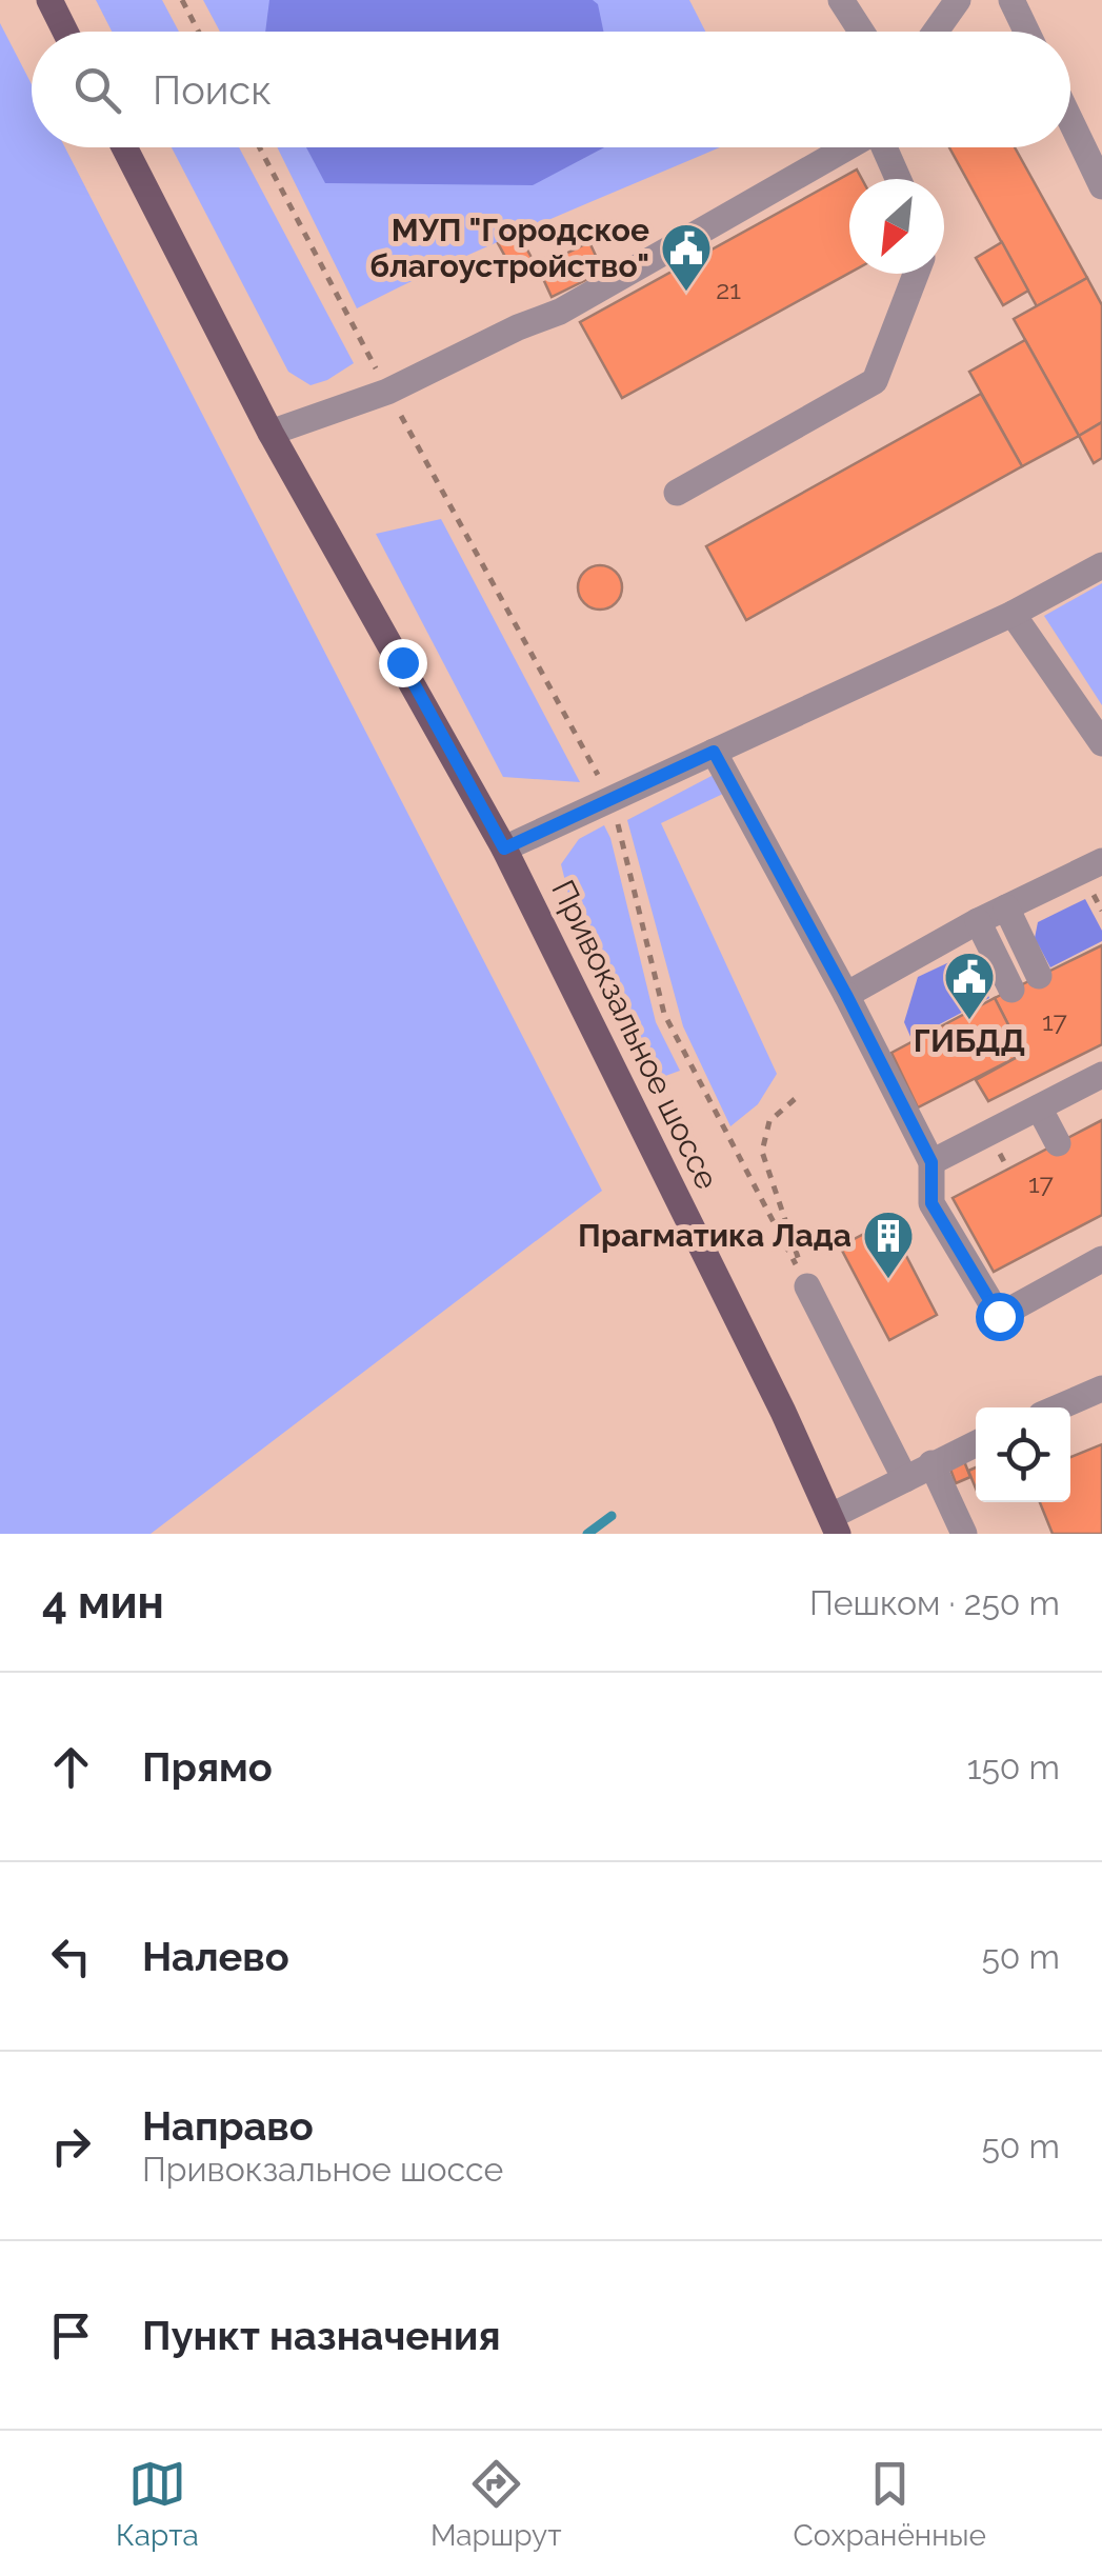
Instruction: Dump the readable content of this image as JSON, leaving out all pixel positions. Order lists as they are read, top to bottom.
{
  "streets": {
    "main road": ["Привокзальное шоссе"]
  },
  "places": {
    "public building": ["МУП \"Городское благоустройство\"", "ГИБДД"],
    "building": ["Прагматика Лада"]
  },
  "house_numbers": ["21", "17", "17"],
  "north": "bottom left",
  "page": {
    "search": "Поиск",
    "heading": ["4 мин", "Пешком · 250 m"],
    "list": [
      ["Прямо", "150 m"],
      ["Налево", "50 m"],
      ["Направо", "Привокзальное шоссе", "50 m"],
      "Пункт назначения"
    ],
    "nav": ["Карта", "Маршрут", "Сохранённые"]
  }
}
